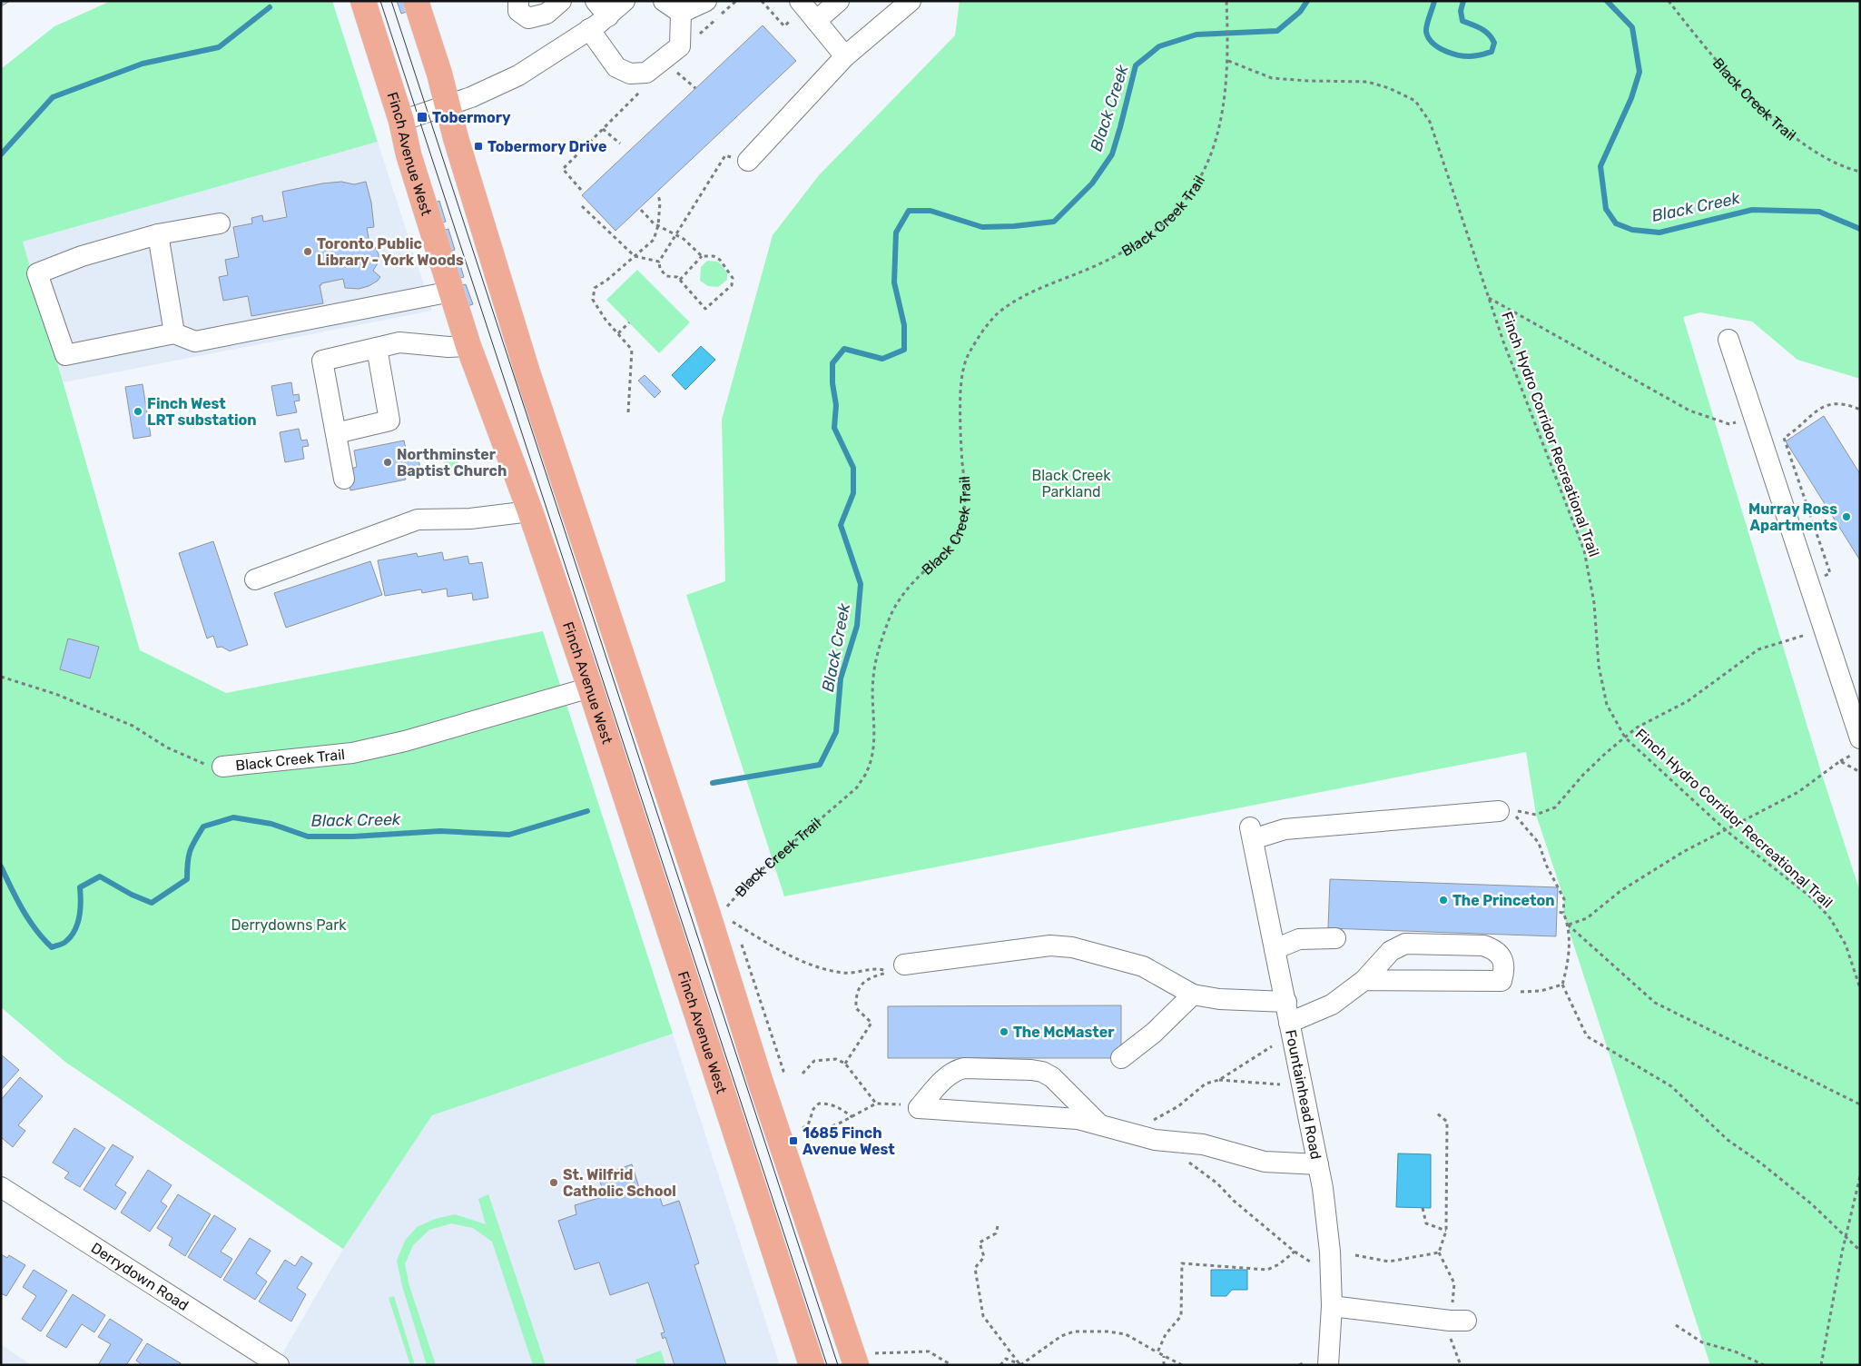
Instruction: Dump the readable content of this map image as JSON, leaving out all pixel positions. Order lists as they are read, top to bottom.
{
  "streets": {
    "main road": ["Finch Avenue West"],
    "street": ["Black Creek Trail", "Fountainhead Road", "Derrydown Road"],
    "path": ["Finch Hydro Corridor Recreational Trail"]
  },
  "crossings": [
    ["Black Creek Trail", "Finch Avenue West"],
    ["Black Creek Trail", "Finch Hydro Corridor Recreational Trail"]
  ],
  "water": ["Black Creek"],
  "parks": ["Black Creek Parkland", "Derrydowns Park"],
  "places": {
    "transit": ["Tobermory", "Tobermory Drive", "1685 Finch Avenue West"],
    "other": [
      "Toronto Public Library - York Woods",
      "Finch West LRT substation",
      "Northminster Baptist Church",
      "Murray Ross Apartments",
      "The Princeton",
      "The McMaster",
      "St. Wilfrid Catholic School"
    ]
  }
}
